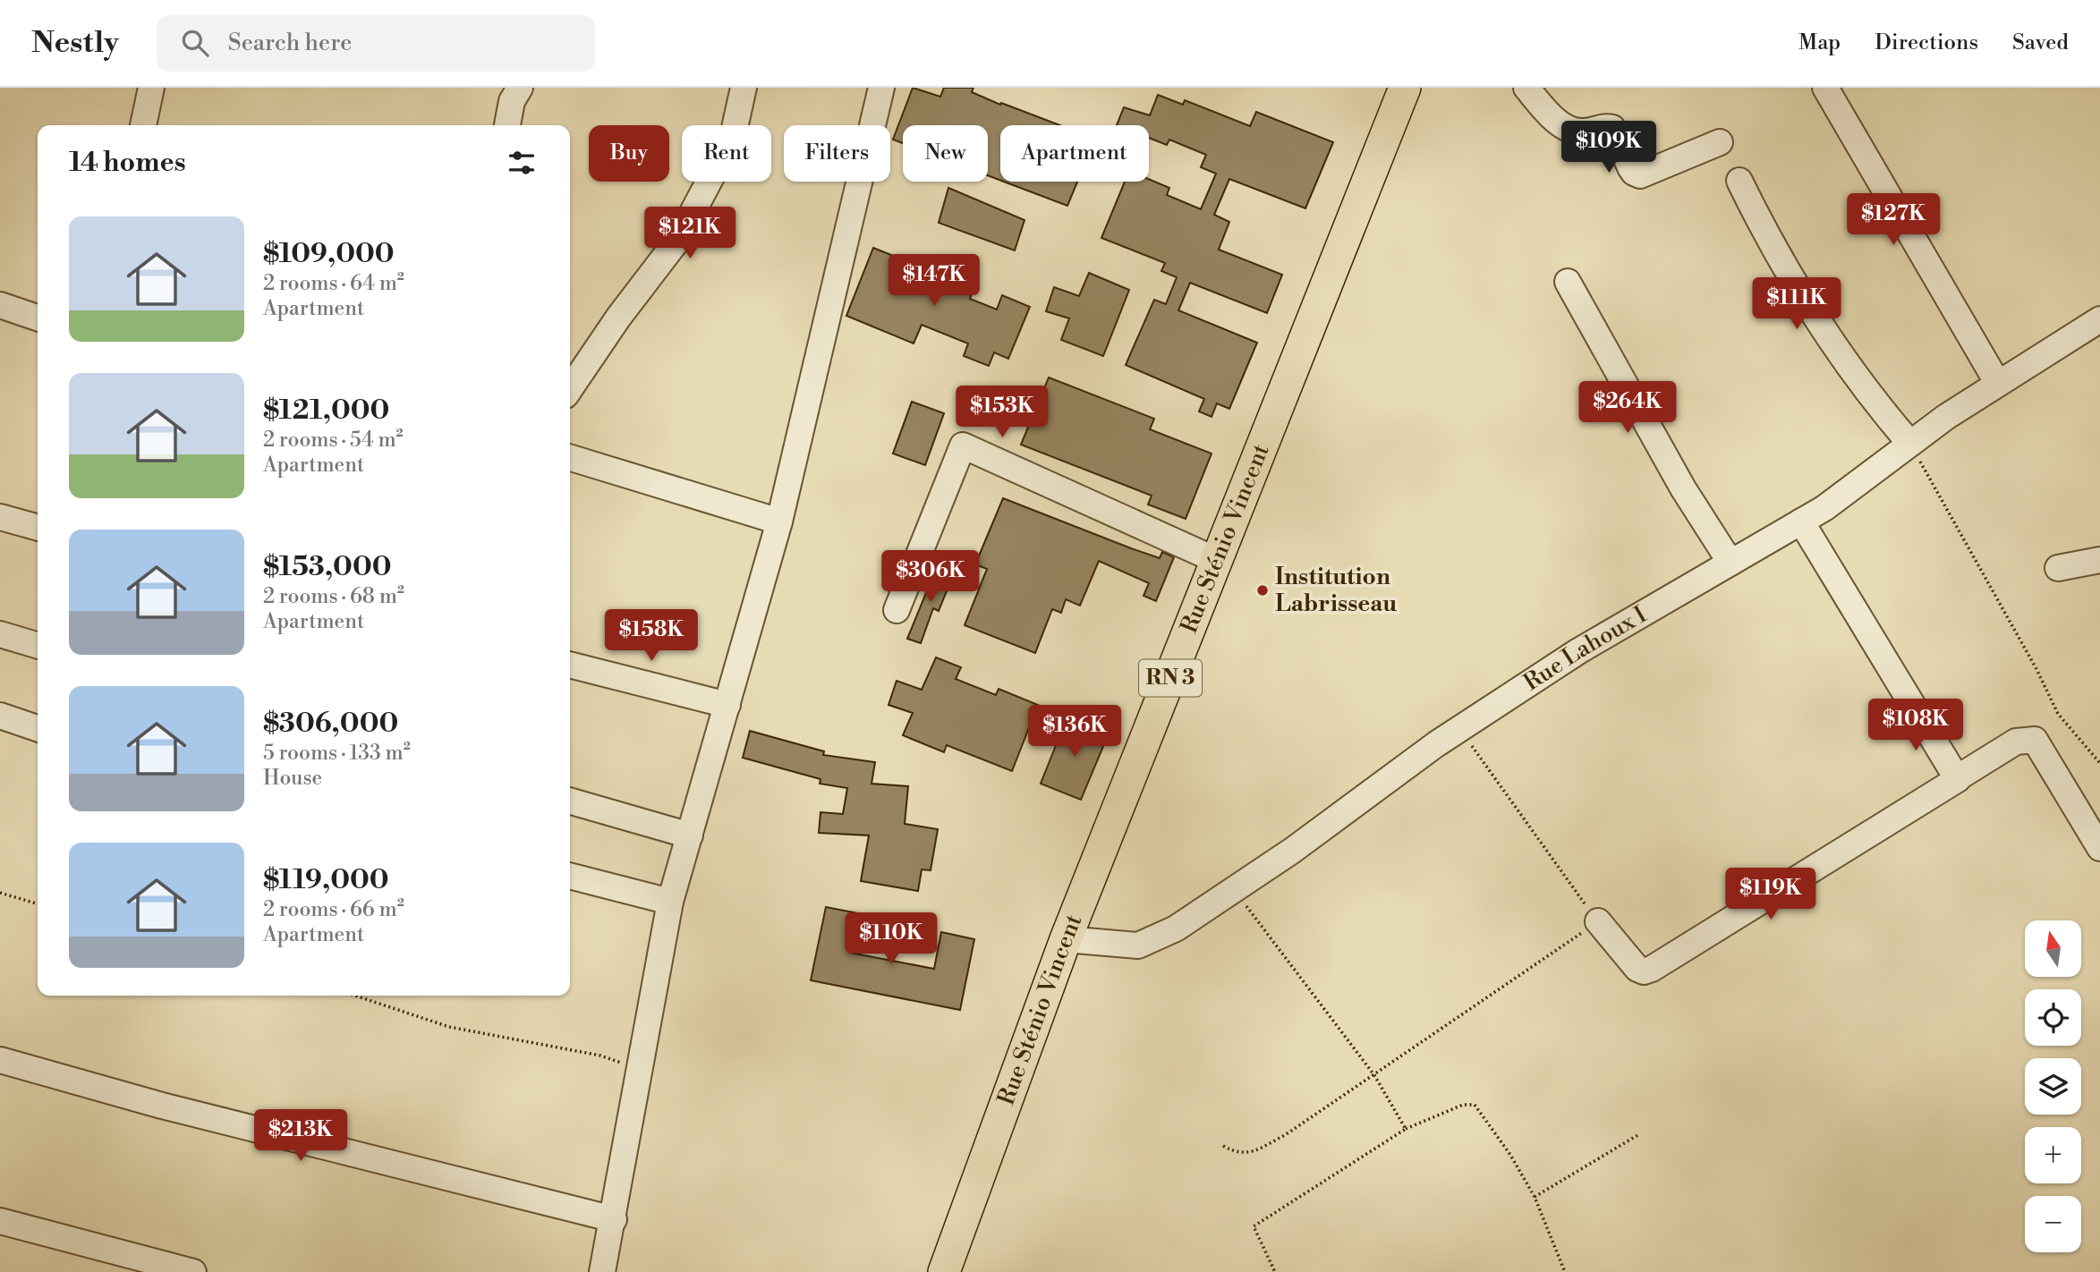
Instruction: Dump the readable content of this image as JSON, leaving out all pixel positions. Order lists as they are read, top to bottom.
{
  "streets": {
    "main road": ["Rue Sténio Vincent", "RN 3"],
    "street": ["Rue Lahoux I"]
  },
  "crossings": [
    ["Rue Sténio Vincent", "Rue Lahoux I"]
  ],
  "places": ["Institution Labrisseau"],
  "north": "top",
  "page": {
    "header": "Nestly",
    "search": "Search here",
    "nav": ["Map", "Directions", "Saved"],
    "price": [
      "$109K",
      "$127K",
      "$121K",
      "$147K",
      "$111K",
      "$264K",
      "$153K",
      "$306K",
      "$158K",
      "$108K",
      "$136K",
      "$119K",
      "$110K",
      "$213K"
    ],
    "chip": [
      "Buy",
      "Rent",
      "Filters",
      "New",
      "Apartment"
    ],
    "heading": "14 homes",
    "list": [
      {
        "name": "$109,000",
        "note": "2 rooms · 64 m² · Apartment"
      },
      {
        "name": "$121,000",
        "note": "2 rooms · 54 m² · Apartment"
      },
      {
        "name": "$153,000",
        "note": "2 rooms · 68 m² · Apartment"
      },
      {
        "name": "$306,000",
        "note": "5 rooms · 133 m² · House"
      },
      {
        "name": "$119,000",
        "note": "2 rooms · 66 m² · Apartment"
      }
    ],
    "map_buttons": ["+", "−"]
  }
}
